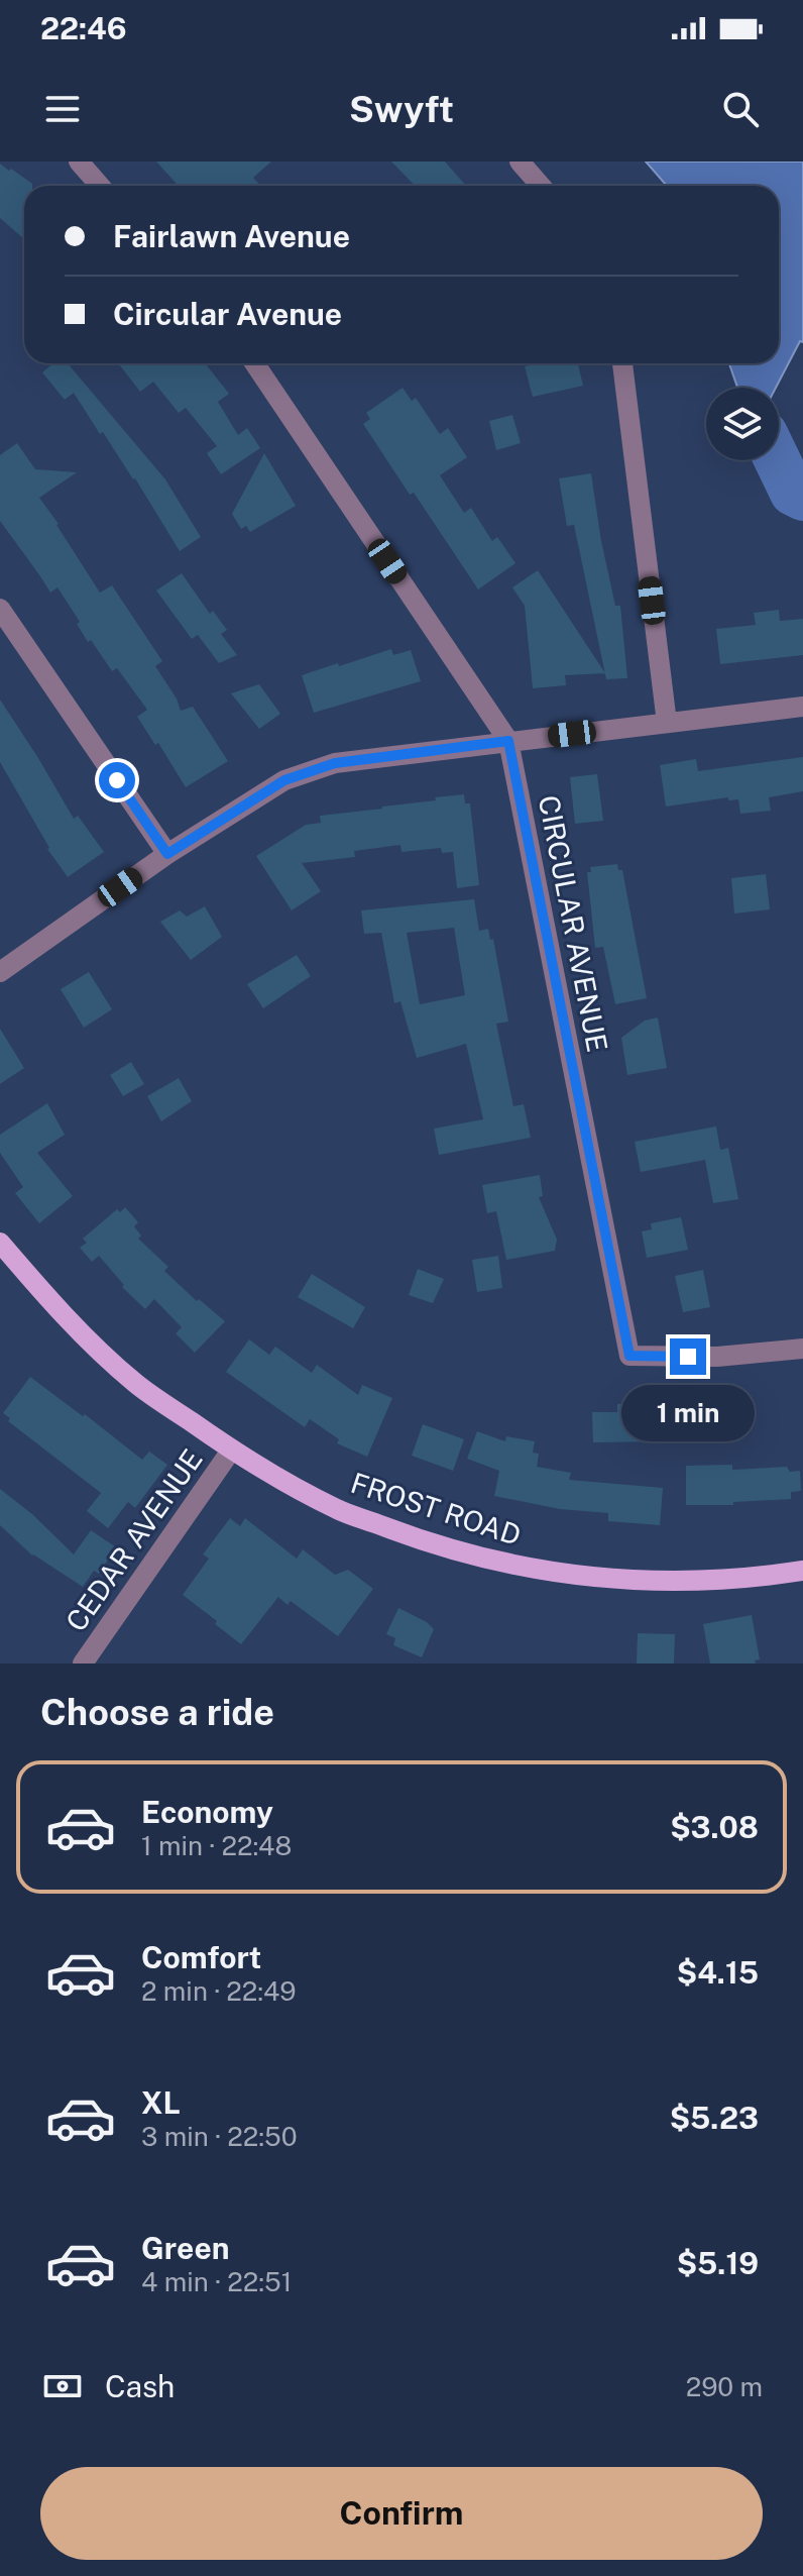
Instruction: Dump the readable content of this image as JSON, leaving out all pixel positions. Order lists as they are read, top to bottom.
{
  "streets": {
    "main road": ["FROST ROAD"],
    "street": ["CIRCULAR AVENUE", "CEDAR AVENUE"]
  },
  "crossings": [
    ["FROST ROAD", "CEDAR AVENUE"]
  ],
  "page": {
    "status": "22:46",
    "header": "Swyft",
    "banner": ["Fairlawn Avenue", "Circular Avenue"],
    "bubble": "1 min",
    "heading": "Choose a ride",
    "list": [
      {
        "name": "Economy",
        "note": "1 min · 22:48",
        "value": "$3.08"
      },
      {
        "name": "Comfort",
        "note": "2 min · 22:49",
        "value": "$4.15"
      },
      {
        "name": "XL",
        "note": "3 min · 22:50",
        "value": "$5.23"
      },
      {
        "name": "Green",
        "note": "4 min · 22:51",
        "value": "$5.19"
      }
    ],
    "pay": ["Cash", "290 m"],
    "buttons": "Confirm"
  }
}
